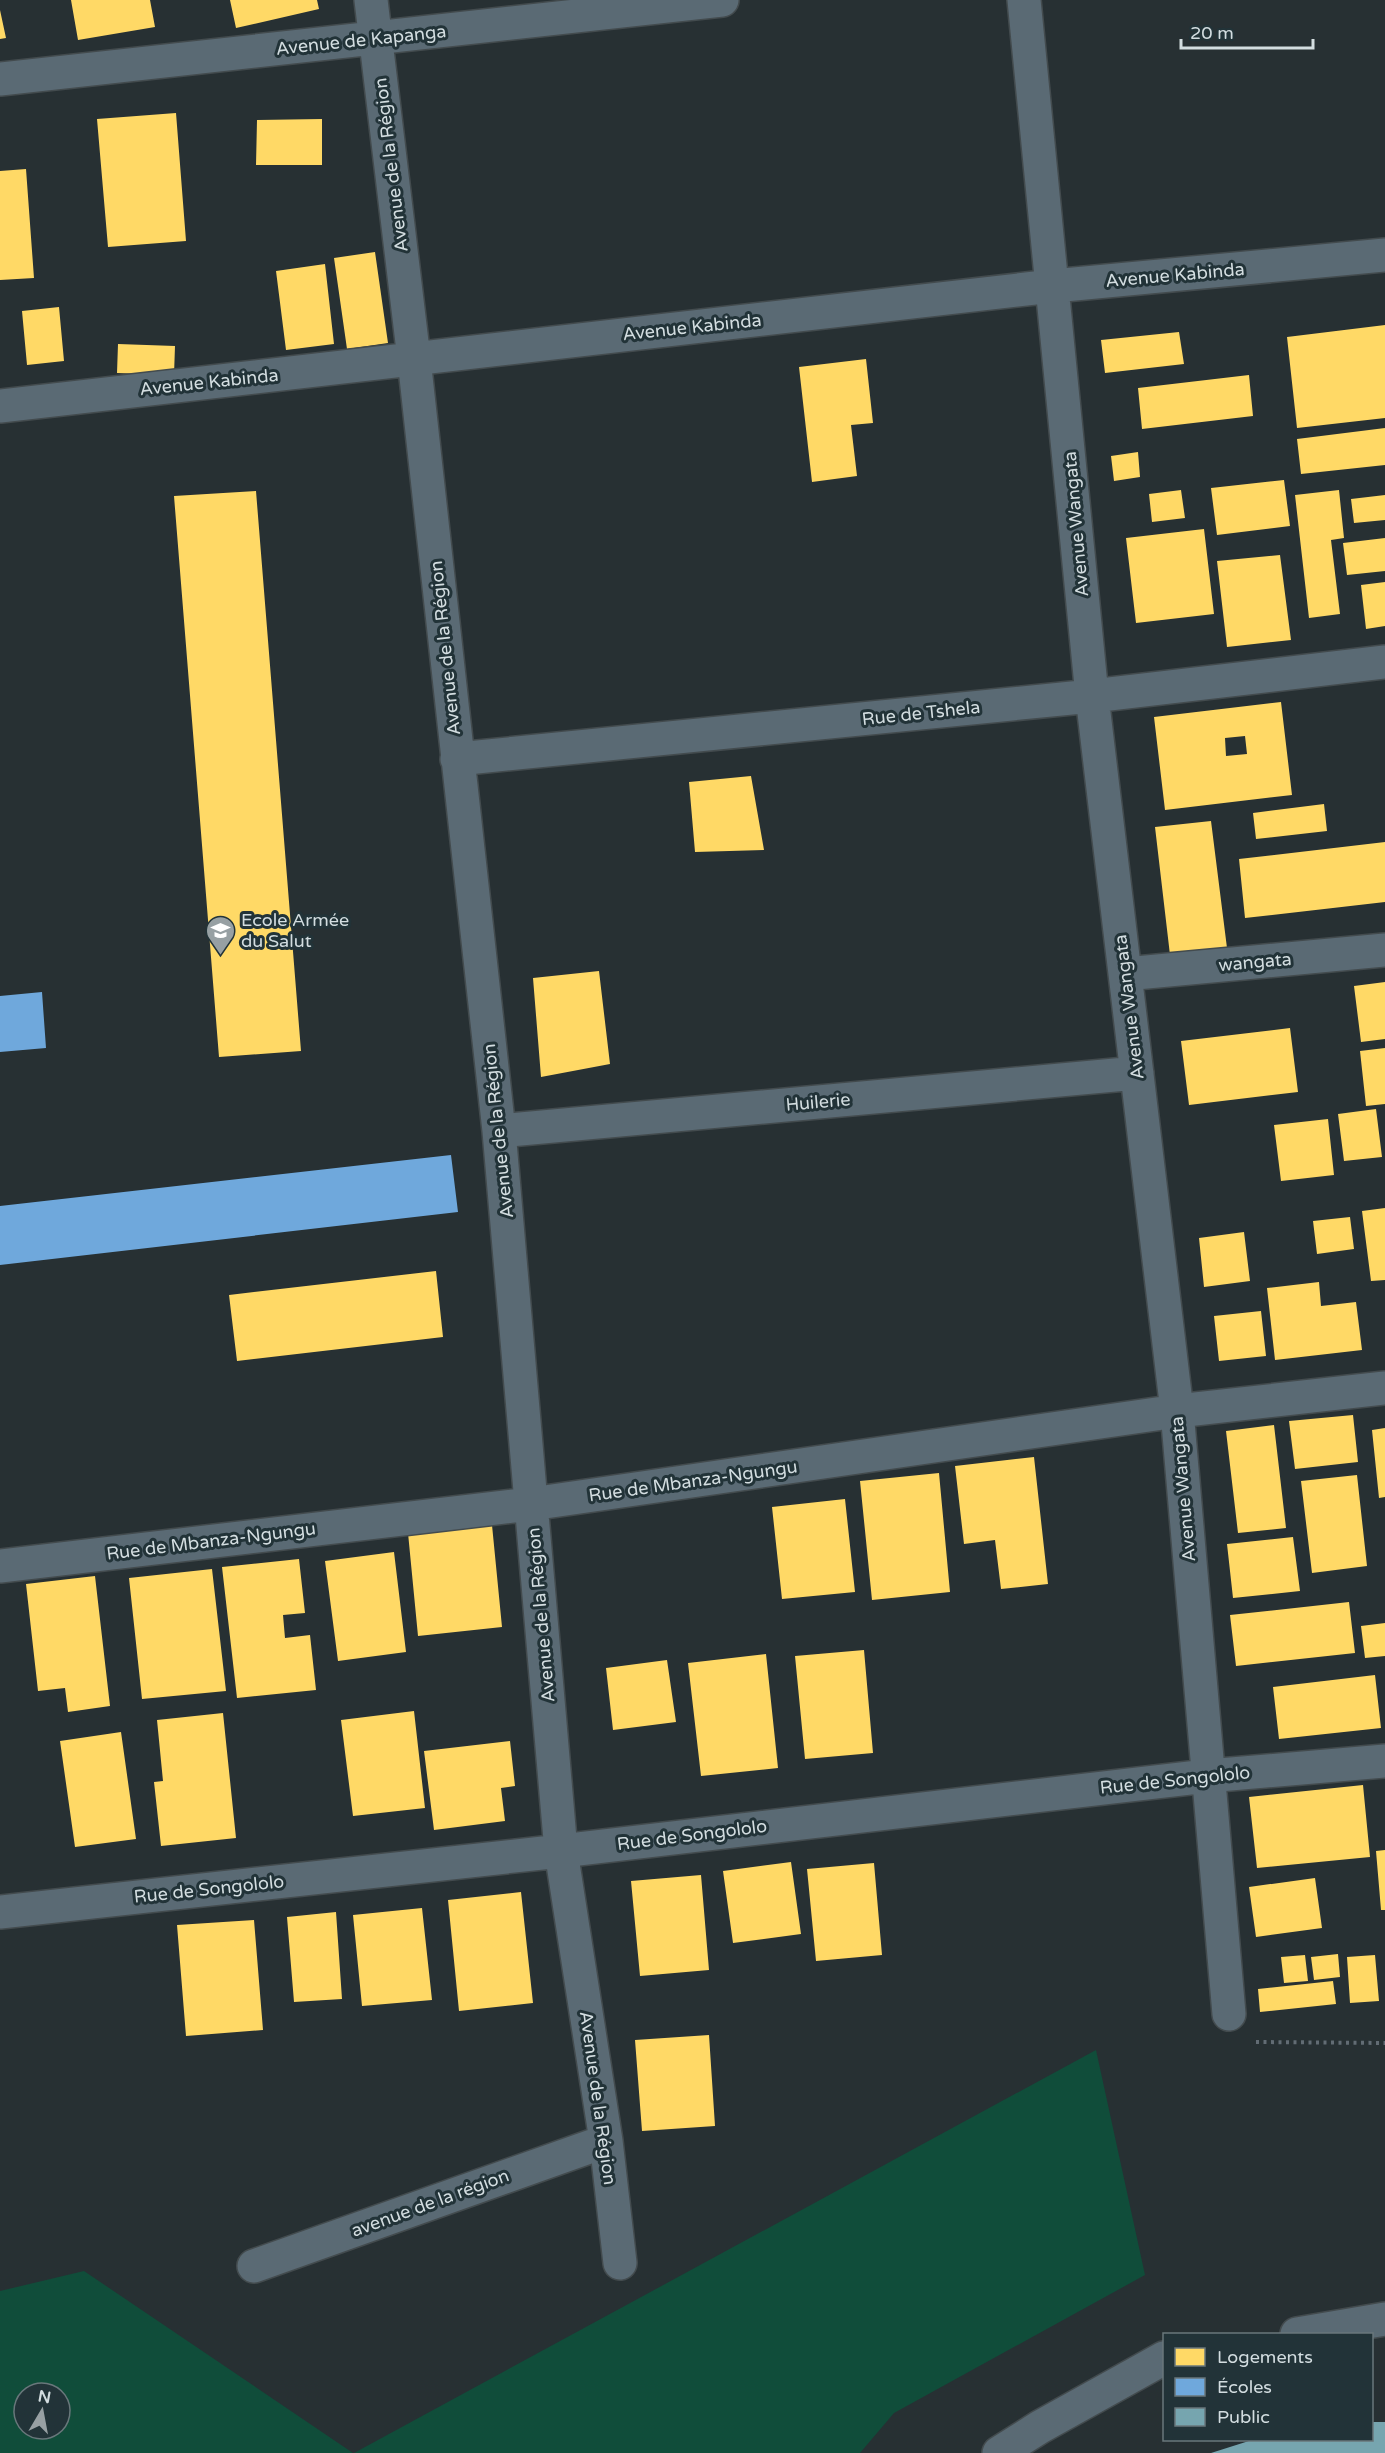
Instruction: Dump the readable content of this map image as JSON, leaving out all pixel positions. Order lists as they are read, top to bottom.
{
  "streets": {
    "street": [
      "Avenue de Kapanga",
      "Avenue de la Région",
      "Avenue Kabinda",
      "Avenue Wangata",
      "Rue de Tshela",
      "wangata",
      "Huilerie",
      "Rue de Mbanza-Ngungu",
      "Rue de Songololo",
      "avenue de la région"
    ]
  },
  "crossings": [
    ["Avenue de Kapanga", "Avenue de la Région"],
    ["Avenue de la Région", "Avenue Kabinda"],
    ["Avenue de la Région", "Rue de Tshela"],
    ["Avenue de la Région", "Huilerie"],
    ["Avenue de la Région", "Rue de Mbanza-Ngungu"],
    ["Avenue de la Région", "Rue de Songololo"],
    ["Avenue de la Région", "avenue de la région"],
    ["Avenue Kabinda", "Avenue Wangata"],
    ["Avenue Wangata", "Rue de Tshela"],
    ["Avenue Wangata", "wangata"],
    ["Avenue Wangata", "Huilerie"],
    ["Avenue Wangata", "Rue de Mbanza-Ngungu"],
    ["Avenue Wangata", "Rue de Songololo"]
  ],
  "places": {
    "school or university": ["Ecole Armée du Salut"]
  },
  "legend": ["Logements", "Écoles", "Public"],
  "scale_bar": "20 m",
  "north": "top"
}
